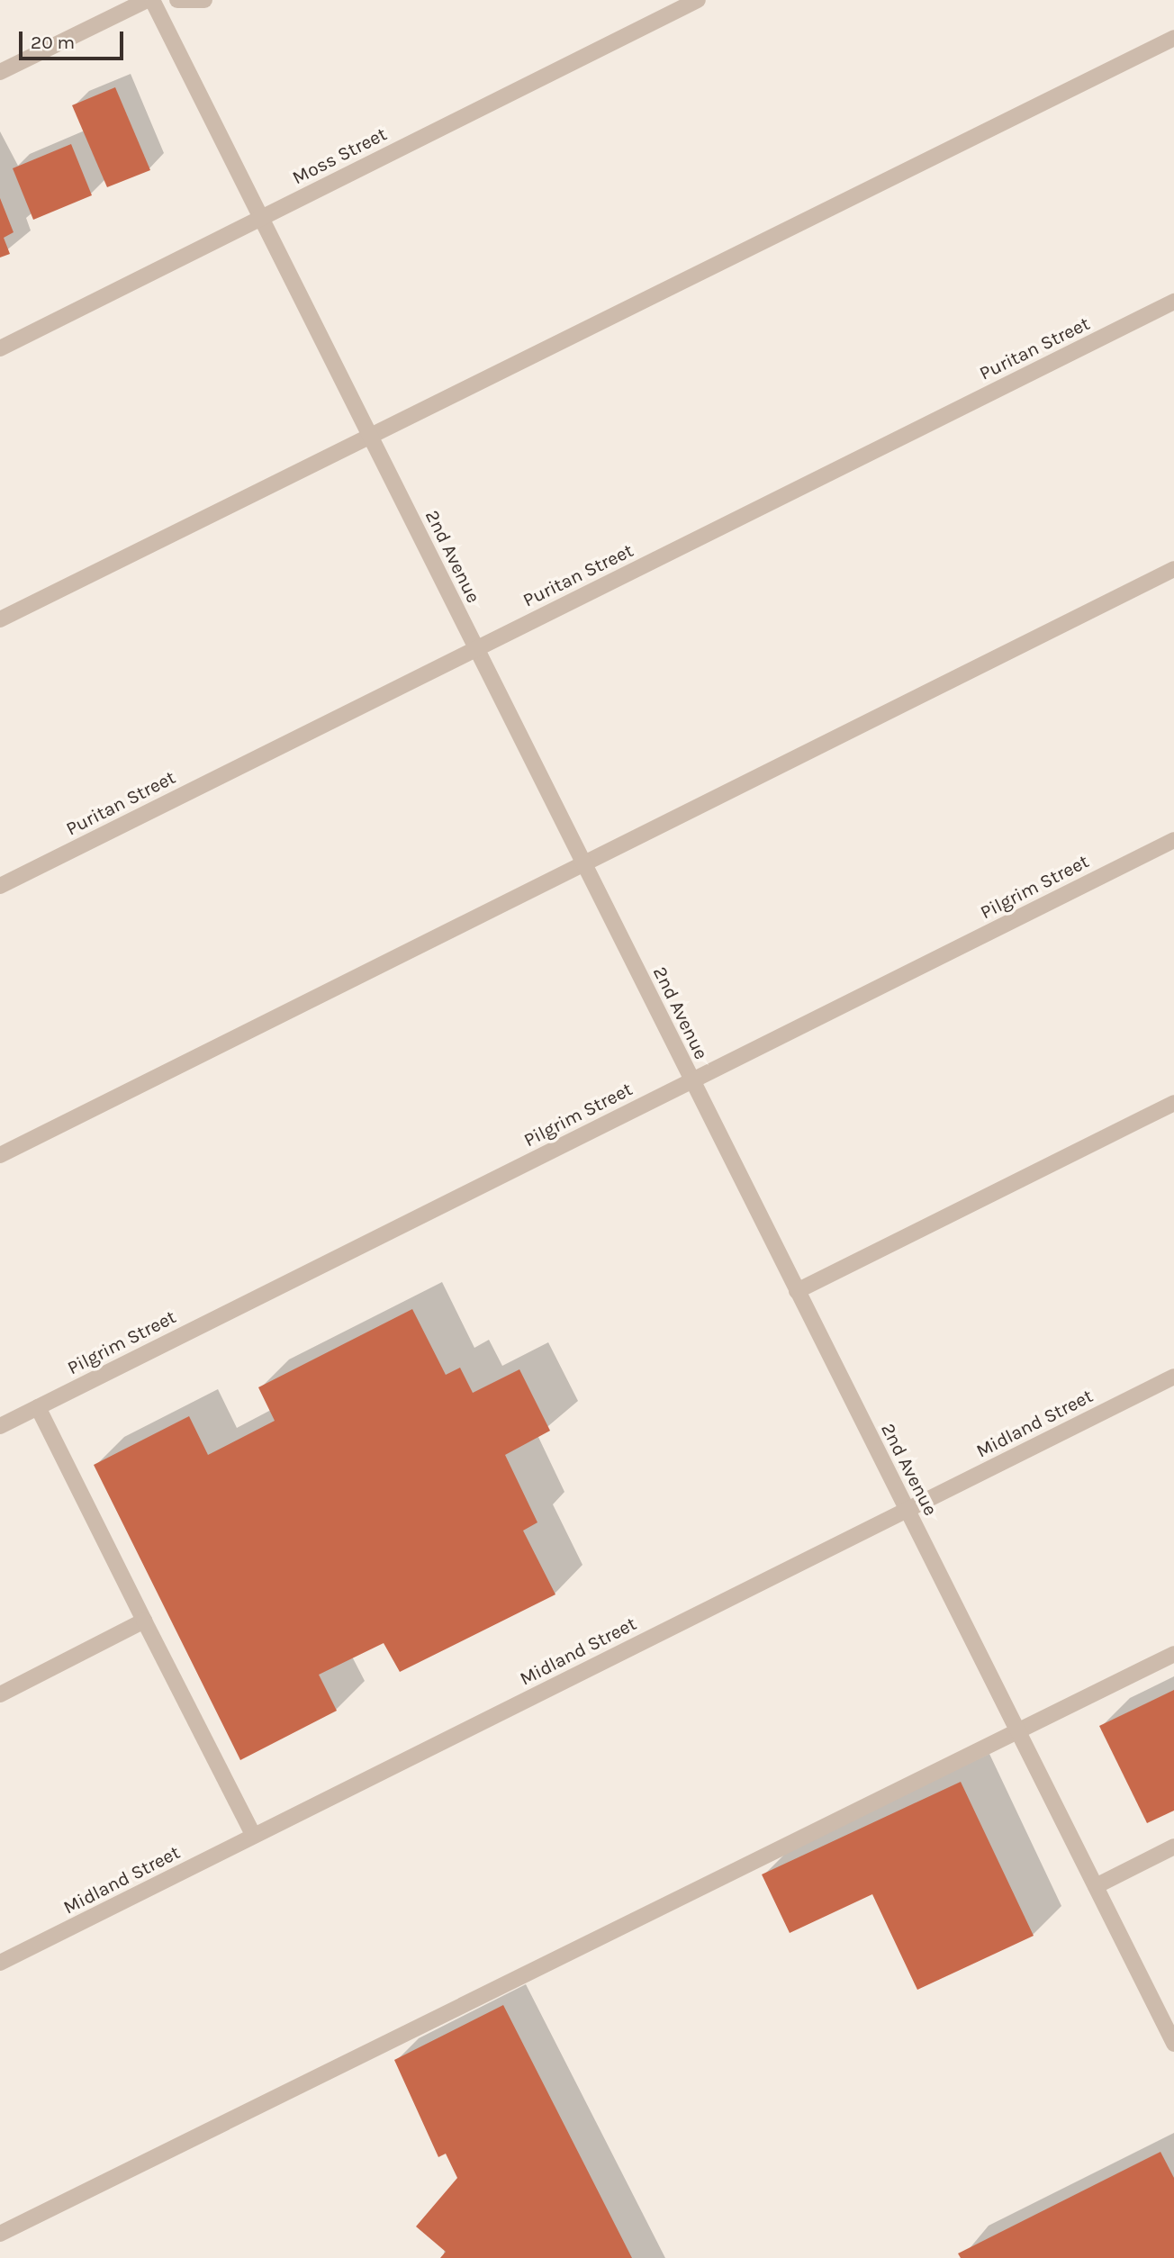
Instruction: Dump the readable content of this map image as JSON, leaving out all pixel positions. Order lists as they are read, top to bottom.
{
  "streets": {
    "street": [
      "Moss Street",
      "Puritan Street",
      "2nd Avenue",
      "Pilgrim Street",
      "Midland Street"
    ]
  },
  "crossings": [
    ["Moss Street", "2nd Avenue"],
    ["Puritan Street", "2nd Avenue"],
    ["2nd Avenue", "Pilgrim Street"],
    ["2nd Avenue", "Midland Street"]
  ],
  "scale_bar": "20 m"
}
